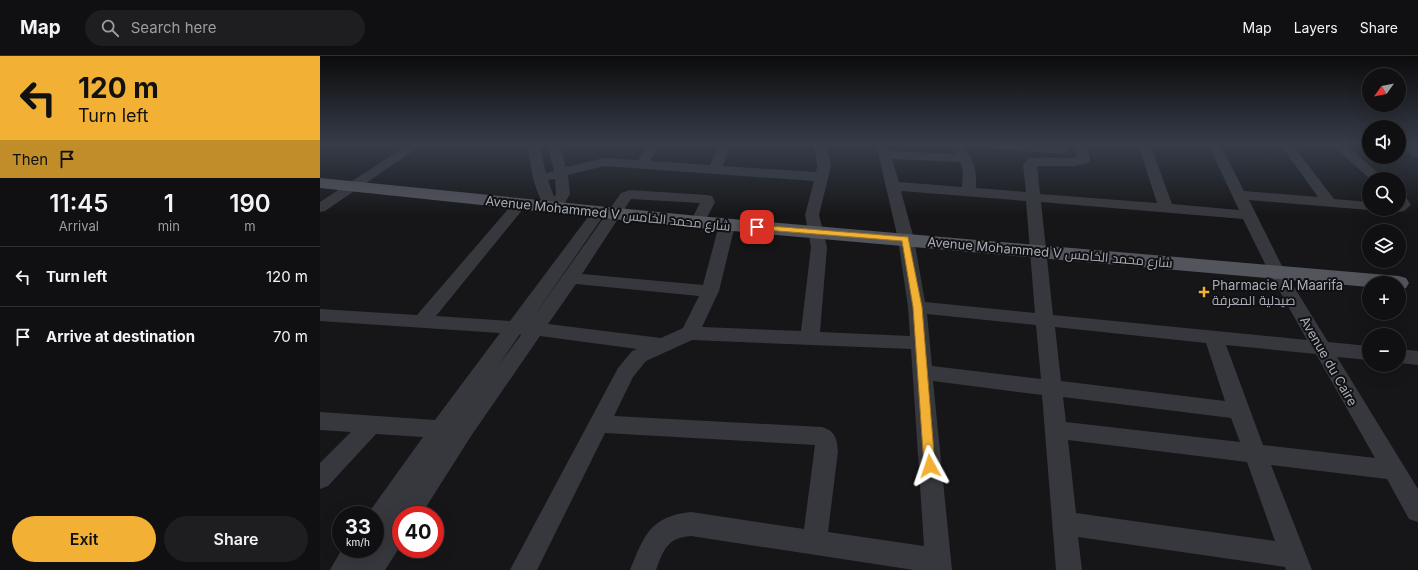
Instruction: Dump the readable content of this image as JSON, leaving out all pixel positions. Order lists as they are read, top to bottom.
{
  "streets": {
    "main road": ["Avenue Mohammed V شارع محمد الخامس"],
    "street": ["Avenue du Caire"]
  },
  "crossings": [
    ["Avenue Mohammed V شارع محمد الخامس", "Avenue du Caire"]
  ],
  "places": {
    "health": ["Pharmacie Al Maarifa صيدلية المعرفة"]
  },
  "north": "bottom left",
  "page": {
    "header": "Map",
    "search": "Search here",
    "nav": ["Map", "Layers", "Share"],
    "turn": ["120 m", "Turn left"],
    "map_buttons": ["+", "−"],
    "then": "Then",
    "eta": [
      "11:45",
      "Arrival",
      "1",
      "min",
      "190",
      "m"
    ],
    "list": [
      {
        "name": "Turn left",
        "value": "120 m"
      },
      {
        "name": "Arrive at destination",
        "value": "70 m"
      }
    ],
    "speed": "33 km/h",
    "limit": "40",
    "buttons": ["Exit", "Share"]
  }
}
